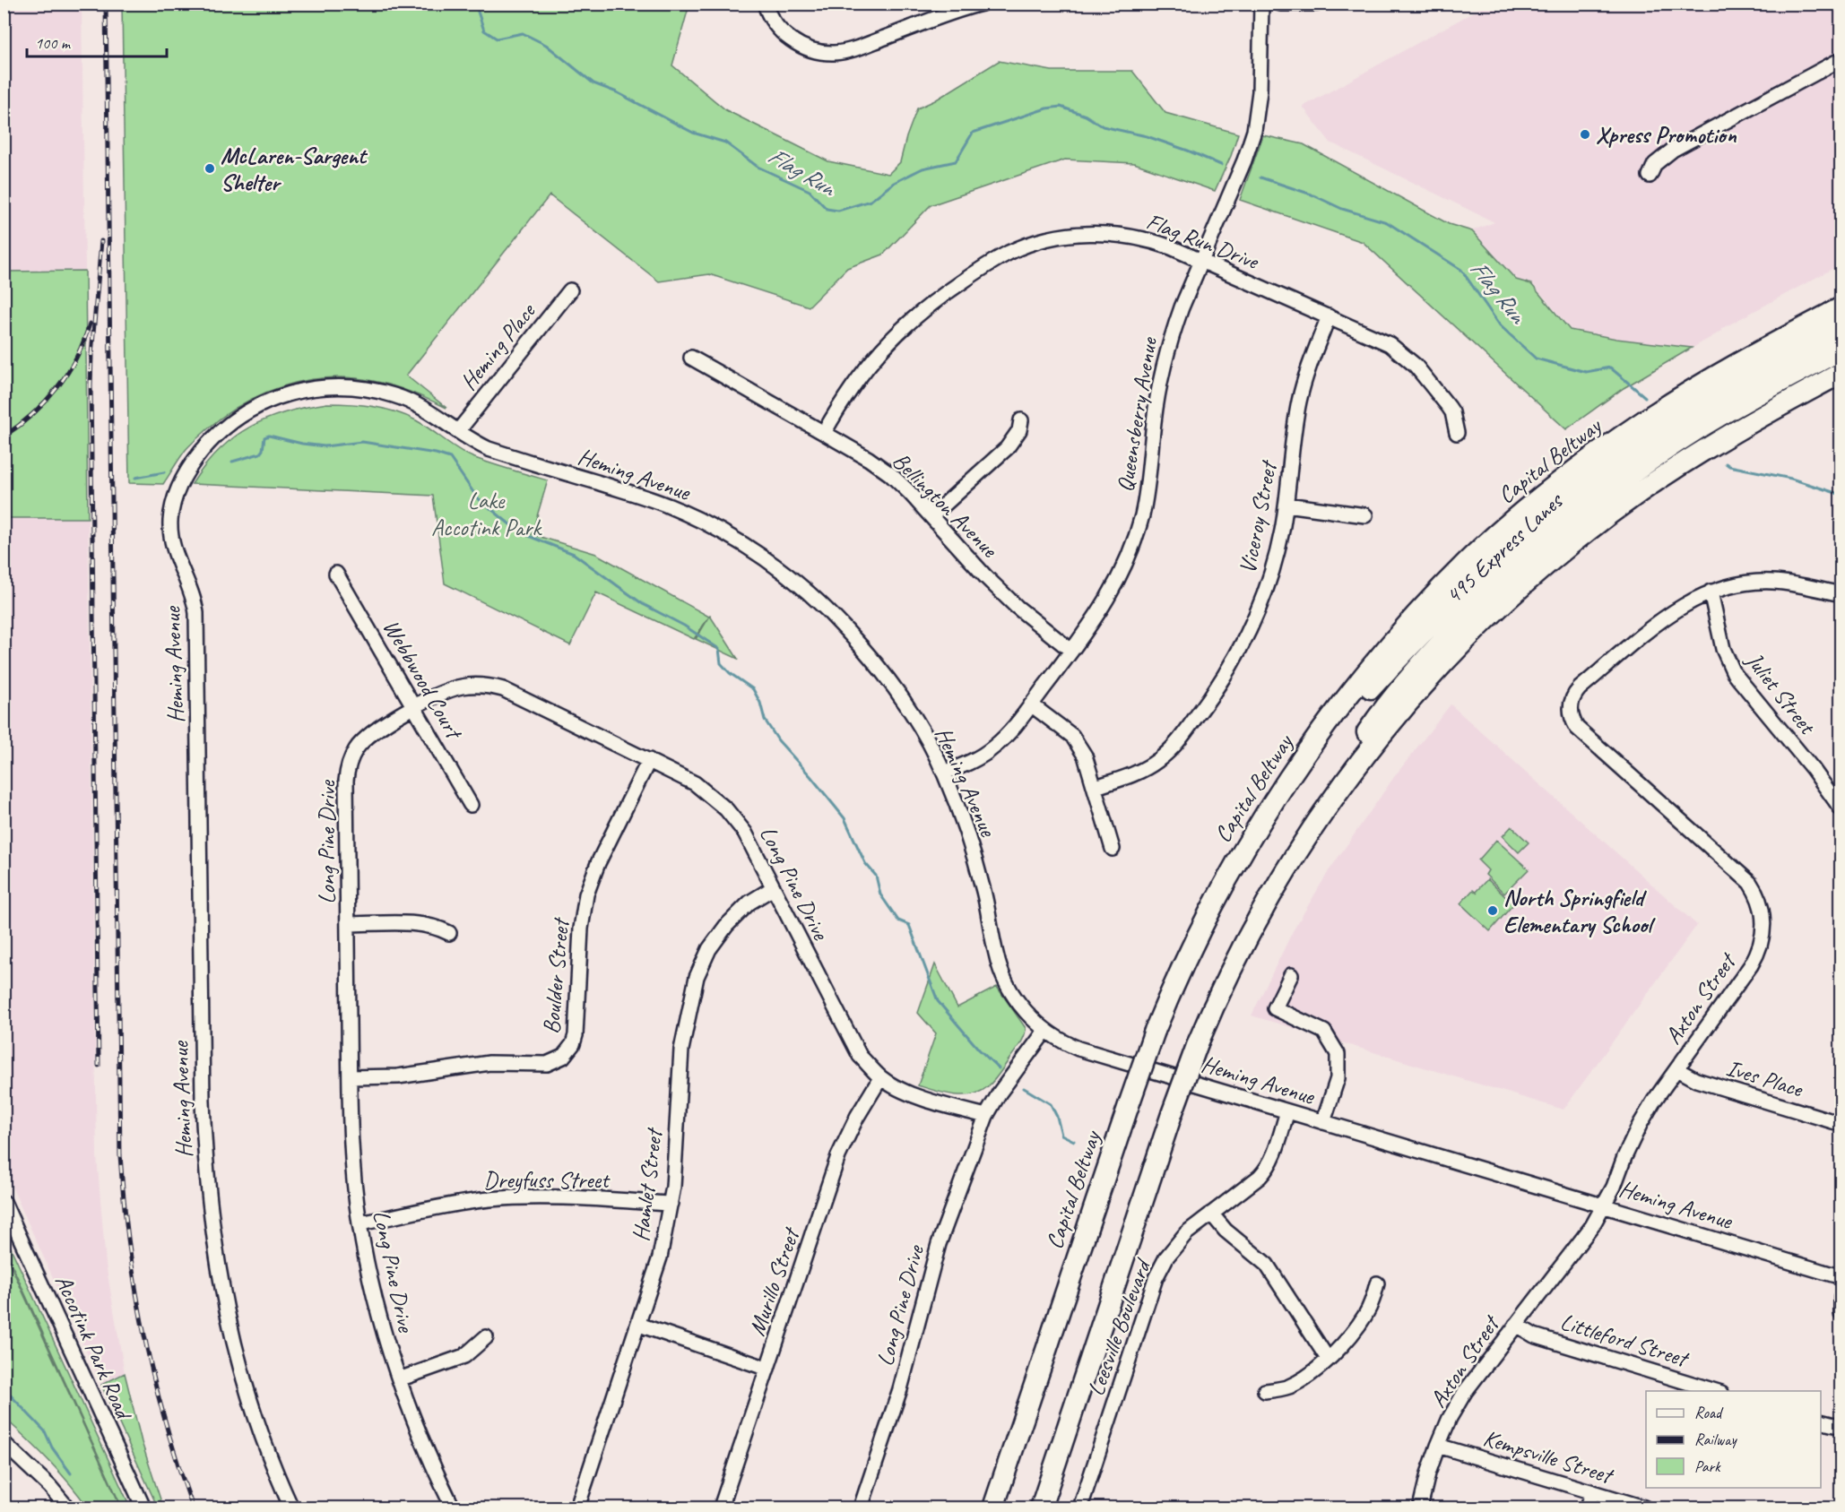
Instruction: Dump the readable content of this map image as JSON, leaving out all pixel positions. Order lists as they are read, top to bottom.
{
  "streets": {
    "highway": ["Capital Beltway", "495 Express Lanes"],
    "street": [
      "Flag Run Drive",
      "Heming Place",
      "Queensberry Avenue",
      "Heming Avenue",
      "Bellington Avenue",
      "Viceroy Street",
      "Webbwood Court",
      "Juliet Street",
      "Long Pine Drive",
      "Boulder Street",
      "Axton Street",
      "Ives Place",
      "Dreyfuss Street",
      "Hamlet Street",
      "Murillo Street",
      "Leesville Boulevard",
      "Littleford Street",
      "Accotink Park Road",
      "Kempsville Street"
    ]
  },
  "crossings": [
    ["Flag Run Drive", "Queensberry Avenue"],
    ["Flag Run Drive", "Bellington Avenue"],
    ["Flag Run Drive", "Viceroy Street"],
    ["Heming Place", "Heming Avenue"],
    ["Queensberry Avenue", "Heming Avenue"],
    ["Queensberry Avenue", "Bellington Avenue"],
    ["Capital Beltway", "495 Express Lanes"],
    ["Heming Avenue", "Long Pine Drive"],
    ["Heming Avenue", "Axton Street"],
    ["Heming Avenue", "Leesville Boulevard"],
    ["Webbwood Court", "Long Pine Drive"],
    ["Juliet Street", "Axton Street"],
    ["Long Pine Drive", "Boulder Street"],
    ["Long Pine Drive", "Dreyfuss Street"],
    ["Long Pine Drive", "Hamlet Street"],
    ["Long Pine Drive", "Murillo Street"],
    ["Axton Street", "Ives Place"],
    ["Axton Street", "Littleford Street"],
    ["Axton Street", "Kempsville Street"],
    ["Dreyfuss Street", "Hamlet Street"]
  ],
  "water": ["Flag Run"],
  "parks": ["Lake Accotink Park"],
  "places": ["Xpress Promotion", "McLaren-Sargent Shelter", "North Springfield Elementary School"],
  "legend": ["Road", "Railway", "Park"],
  "scale_bar": "100 m"
}
